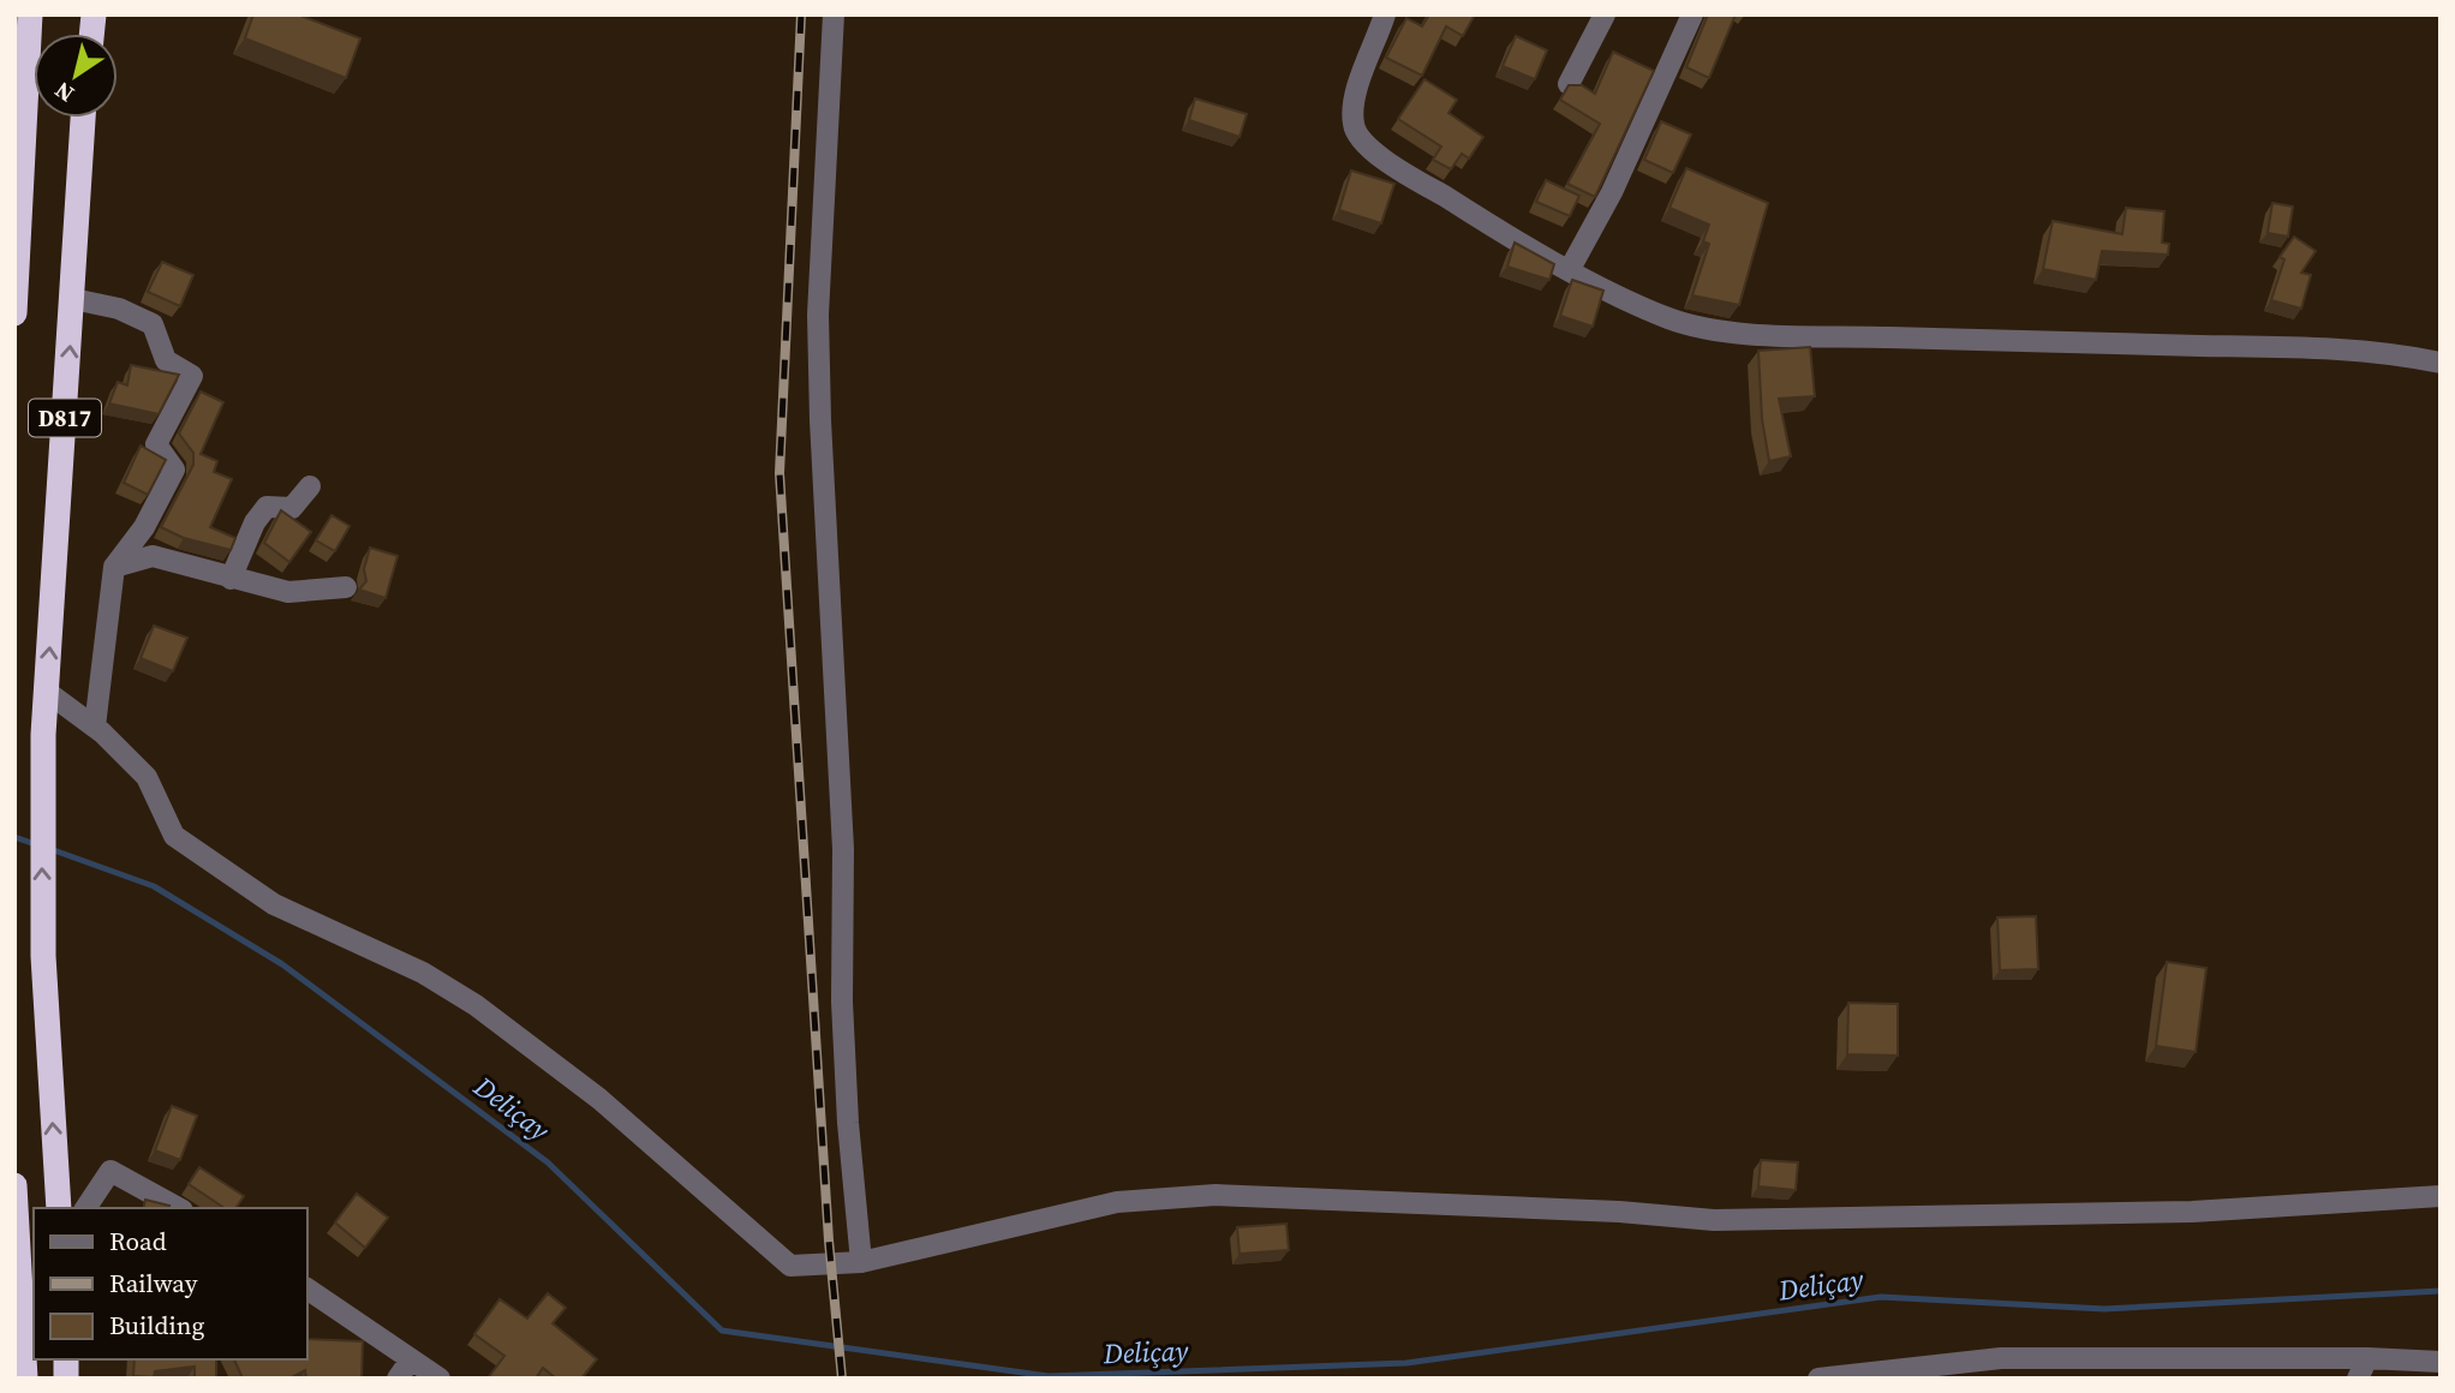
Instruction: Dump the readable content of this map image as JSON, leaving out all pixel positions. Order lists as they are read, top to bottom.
{
  "streets": {
    "highway": ["D817"]
  },
  "water": ["Deliçay"],
  "legend": ["Road", "Railway", "Building"],
  "north": "bottom left"
}
